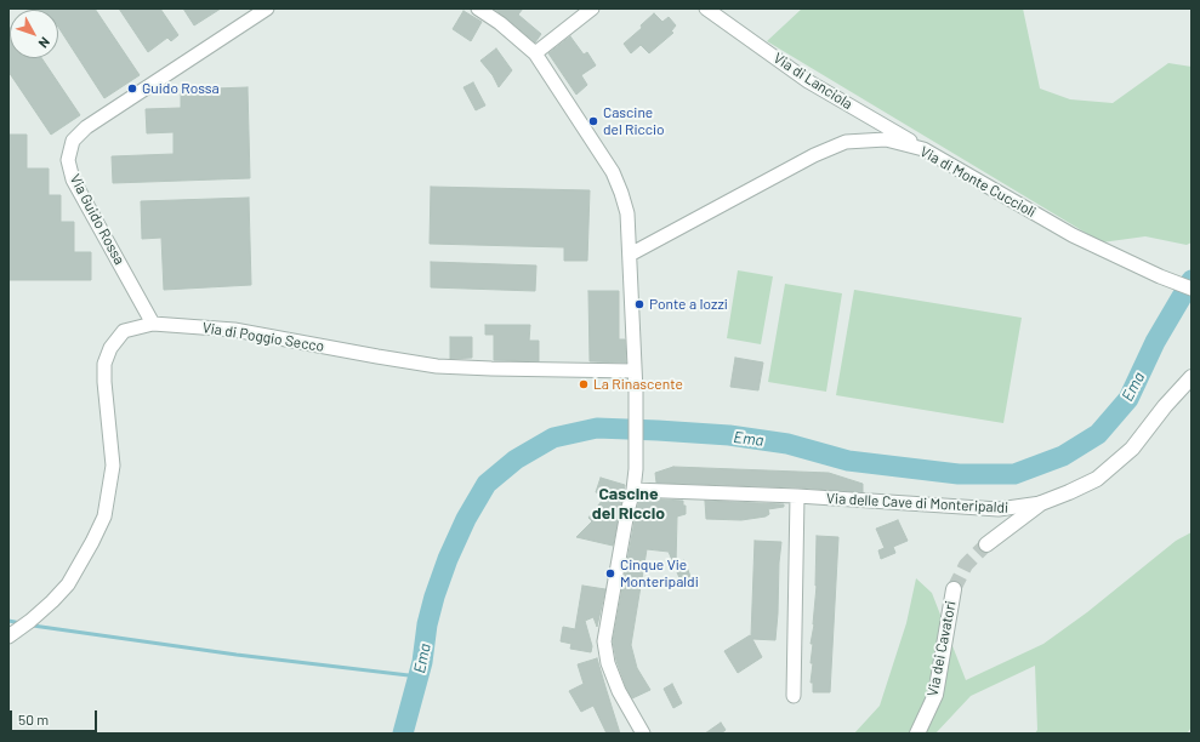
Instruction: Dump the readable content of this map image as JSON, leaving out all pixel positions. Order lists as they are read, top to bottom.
{
  "streets": {
    "street": [
      "Via di Lanciola",
      "Via di Monte Cuccioli",
      "Via Guido Rossa",
      "Via di Poggio Secco",
      "Via delle Cave di Monteripaldi",
      "Via dei Cavatori"
    ]
  },
  "crossings": [
    ["Via di Lanciola", "Via di Monte Cuccioli"],
    ["Via Guido Rossa", "Via di Poggio Secco"]
  ],
  "districts": ["Cascine del Riccio"],
  "water": ["Ema"],
  "places": [
    "Guido Rossa",
    "Cascine del Riccio",
    "Ponte a Iozzi",
    "La Rinascente",
    "Cinque Vie Monteripaldi"
  ],
  "scale_bar": "50 m",
  "north": "bottom right"
}
